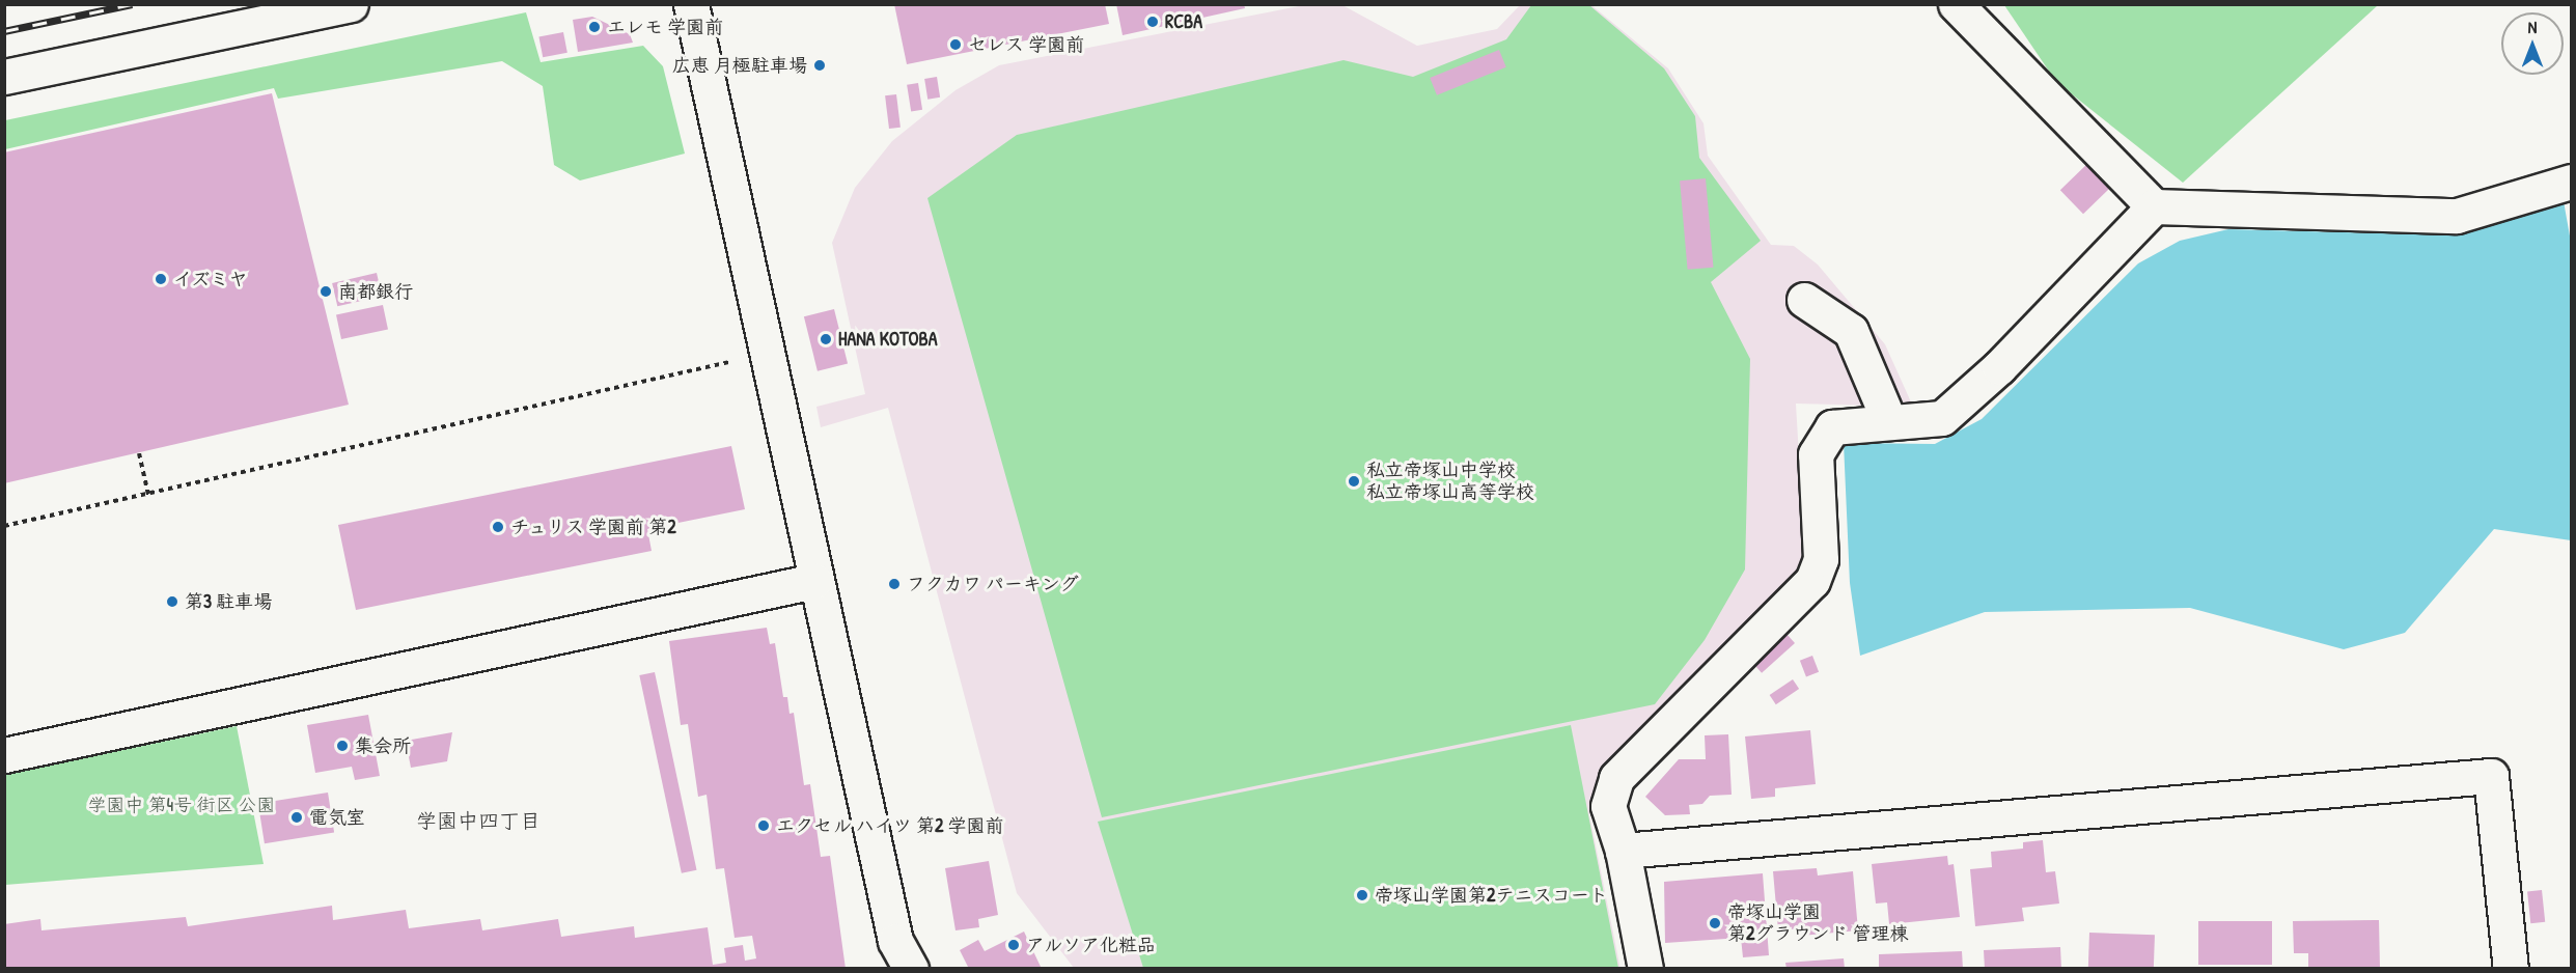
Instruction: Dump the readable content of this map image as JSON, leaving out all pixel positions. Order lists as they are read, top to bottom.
{
  "districts": ["学園中四丁目"],
  "parks": ["学園中 第4号 街区 公園"],
  "places": [
    "RCBA",
    "エレモ 学園前",
    "セレス 学園前",
    "広恵 月極駐車場",
    "イズミヤ",
    "南都銀行",
    "HANA KOTOBA",
    "私立帝塚山中学校 私立帝塚山高等学校",
    "チュリス 学園前 第2",
    "フクカワ パーキング",
    "第3 駐車場",
    "集会所",
    "電気室",
    "エクセル ハイツ 第2 学園前",
    "帝塚山学園第2テニスコート",
    "帝塚山学園 第2グラウンド 管理棟",
    "アルソア化粧品"
  ],
  "north": "top"
}
